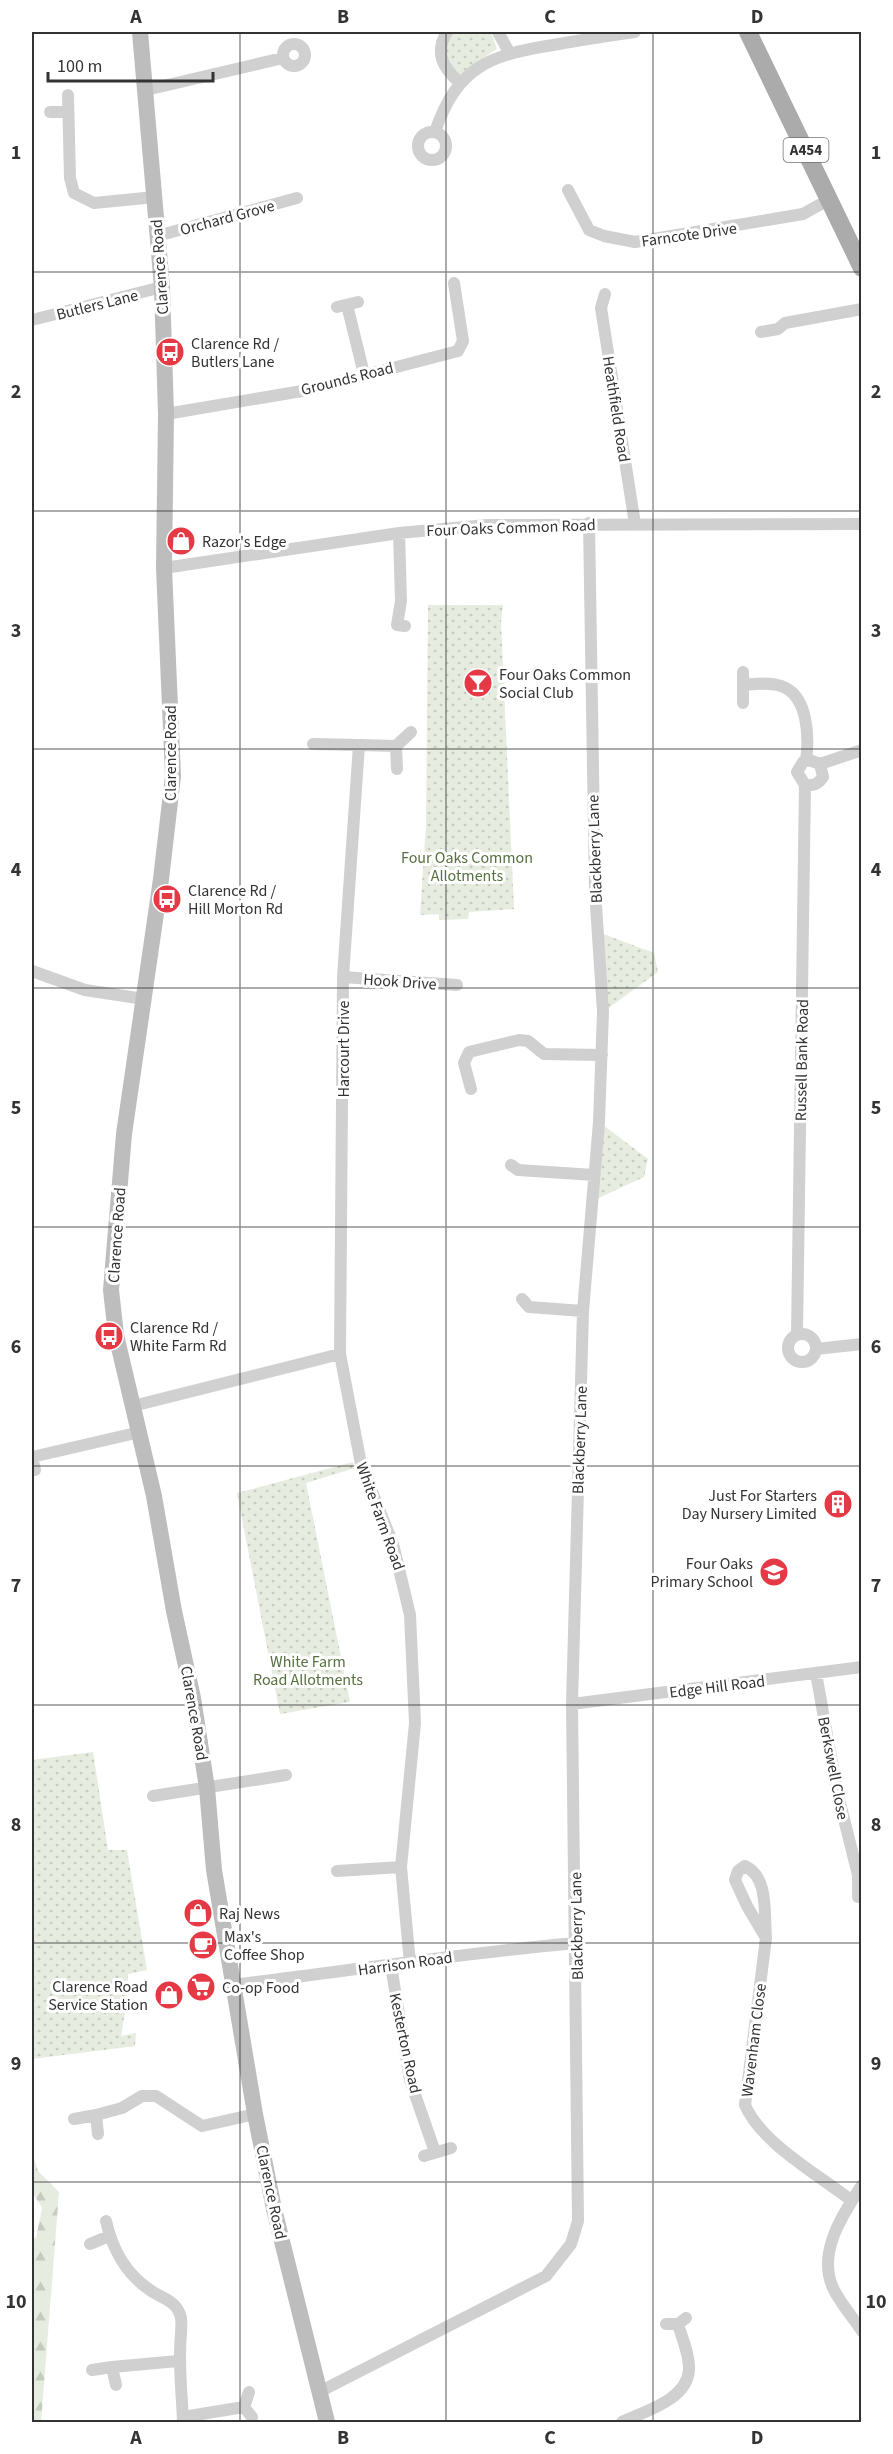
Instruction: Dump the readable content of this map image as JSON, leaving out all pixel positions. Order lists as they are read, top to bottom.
{
  "streets": {
    "main road": ["A454"],
    "street": [
      "Orchard Grove",
      "Farncote Drive",
      "Clarence Road",
      "Butlers Lane",
      "Grounds Road",
      "Heathfield Road",
      "Four Oaks Common Road",
      "Blackberry Lane",
      "Hook Drive",
      "Harcourt Drive",
      "Russell Bank Road",
      "White Farm Road",
      "Edge Hill Road",
      "Berkswell Close",
      "Harrison Road",
      "Wavenham Close",
      "Kesterton Road"
    ]
  },
  "crossings": [
    ["A454", "Farncote Drive"],
    ["Orchard Grove", "Clarence Road"],
    ["Clarence Road", "Butlers Lane"],
    ["Clarence Road", "Grounds Road"],
    ["Clarence Road", "Four Oaks Common Road"],
    ["Clarence Road", "Blackberry Lane"],
    ["Clarence Road", "Harrison Road"],
    ["Heathfield Road", "Four Oaks Common Road"],
    ["Four Oaks Common Road", "Blackberry Lane"],
    ["Blackberry Lane", "Edge Hill Road"],
    ["Blackberry Lane", "Harrison Road"],
    ["Hook Drive", "Harcourt Drive"],
    ["Harcourt Drive", "White Farm Road"],
    ["White Farm Road", "Harrison Road"],
    ["Edge Hill Road", "Berkswell Close"],
    ["Harrison Road", "Kesterton Road"]
  ],
  "parks": ["Four Oaks Common Allotments", "White Farm Road Allotments"],
  "places": {
    "bus stop": ["Clarence Rd / Butlers Lane", "Clarence Rd / Hill Morton Rd", "Clarence Rd / White Farm Rd"],
    "shop": ["Razor's Edge", "Raj News", "Clarence Road Service Station"],
    "bar": ["Four Oaks Common Social Club"],
    "building": ["Just For Starters Day Nursery Limited"],
    "school or university": ["Four Oaks Primary School"],
    "cafe": ["Max's Coffee Shop"],
    "supermarket": ["Co-op Food"]
  },
  "scale_bar": "100 m",
  "grid": {
    "columns": [
      "A",
      "B",
      "C",
      "D"
    ],
    "rows": [
      "1",
      "2",
      "3",
      "4",
      "5",
      "6",
      "7",
      "8",
      "9",
      "10"
    ]
  }
}
